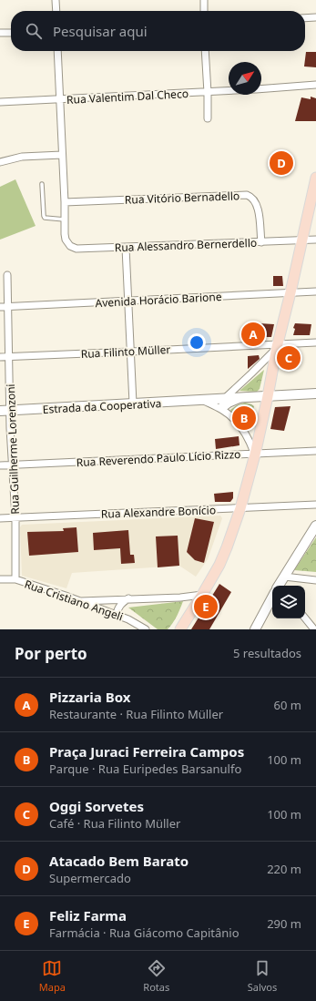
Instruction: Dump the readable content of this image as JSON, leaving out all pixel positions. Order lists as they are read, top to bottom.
{
  "streets": {
    "street": [
      "Rua Valentim Dal Checo",
      "Rua Vitório Bernadello",
      "Rua Alessandro Bernerdello",
      "Avenida Horácio Barione",
      "Rua Filinto Müller",
      "Estrada da Cooperativa",
      "Rua Guilherme Lorenzoni",
      "Rua Reverendo Paulo Lício Rizzo",
      "Rua Alexandre Bonício",
      "Rua Cristiano Angeli"
    ]
  },
  "crossings": [
    ["Rua Vitório Bernadello", "Rua Alessandro Bernerdello"],
    ["Avenida Horácio Barione", "Rua Guilherme Lorenzoni"],
    ["Rua Filinto Müller", "Rua Guilherme Lorenzoni"],
    ["Estrada da Cooperativa", "Rua Guilherme Lorenzoni"],
    ["Rua Guilherme Lorenzoni", "Rua Reverendo Paulo Lício Rizzo"],
    ["Rua Guilherme Lorenzoni", "Rua Alexandre Bonício"],
    ["Rua Guilherme Lorenzoni", "Rua Cristiano Angeli"]
  ],
  "north": "top right",
  "page": {
    "search": "Pesquisar aqui",
    "pins": [
      "D",
      "A",
      "C",
      "B",
      "E"
    ],
    "heading": ["Por perto", "5 resultados"],
    "list": [
      {
        "mark": "A",
        "name": "Pizzaria Box",
        "note": "Restaurante · Rua Filinto Müller",
        "value": "60 m"
      },
      {
        "mark": "B",
        "name": "Praça Juraci Ferreira Campos",
        "note": "Parque · Rua Euripedes Barsanulfo",
        "value": "100 m"
      },
      {
        "mark": "C",
        "name": "Oggi Sorvetes",
        "note": "Café · Rua Filinto Müller",
        "value": "100 m"
      },
      {
        "mark": "D",
        "name": "Atacado Bem Barato",
        "note": "Supermercado",
        "value": "220 m"
      },
      {
        "mark": "E",
        "name": "Feliz Farma",
        "note": "Farmácia · Rua Giácomo Capitânio",
        "value": "290 m"
      }
    ],
    "nav": ["Mapa", "Rotas", "Salvos"]
  }
}
